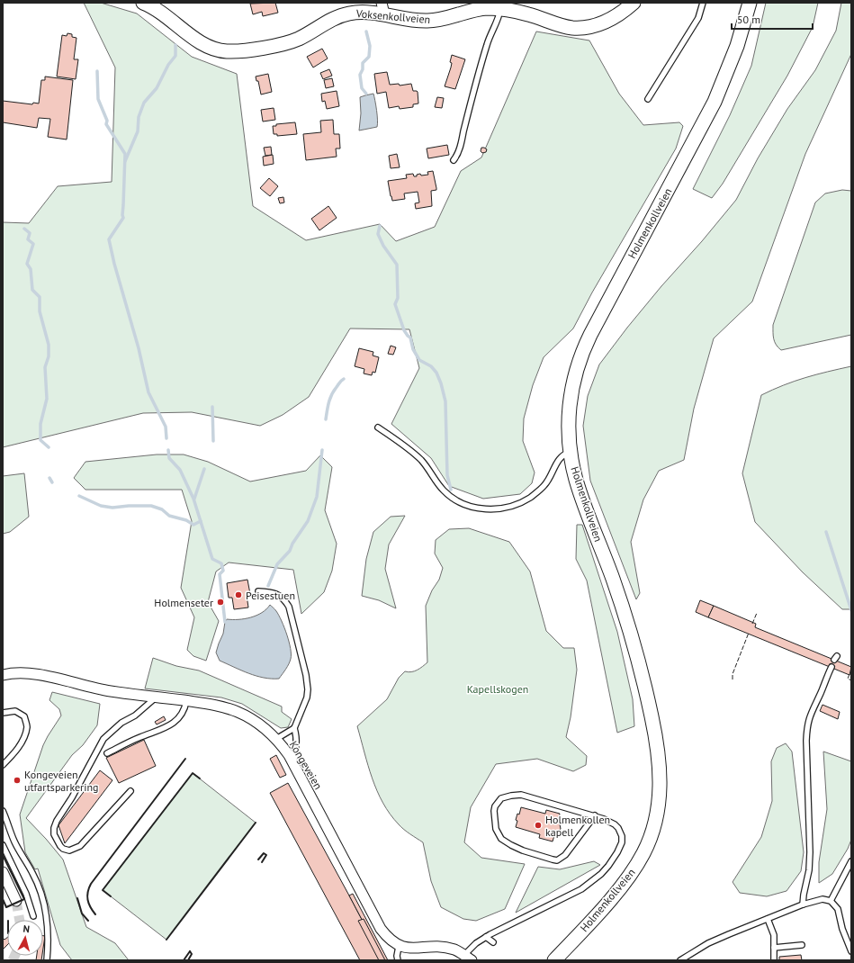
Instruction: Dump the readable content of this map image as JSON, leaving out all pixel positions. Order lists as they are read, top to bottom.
{
  "streets": {
    "main road": ["Voksenkollveien", "Holmenkollveien"],
    "street": ["Kongeveien"]
  },
  "parks": ["Kapellskogen"],
  "places": [
    "Peisestuen",
    "Holmenseter",
    "Kongeveien utfartsparkering",
    "Holmenkollen kapell"
  ],
  "scale_bar": "50 m",
  "north": "top"
}
